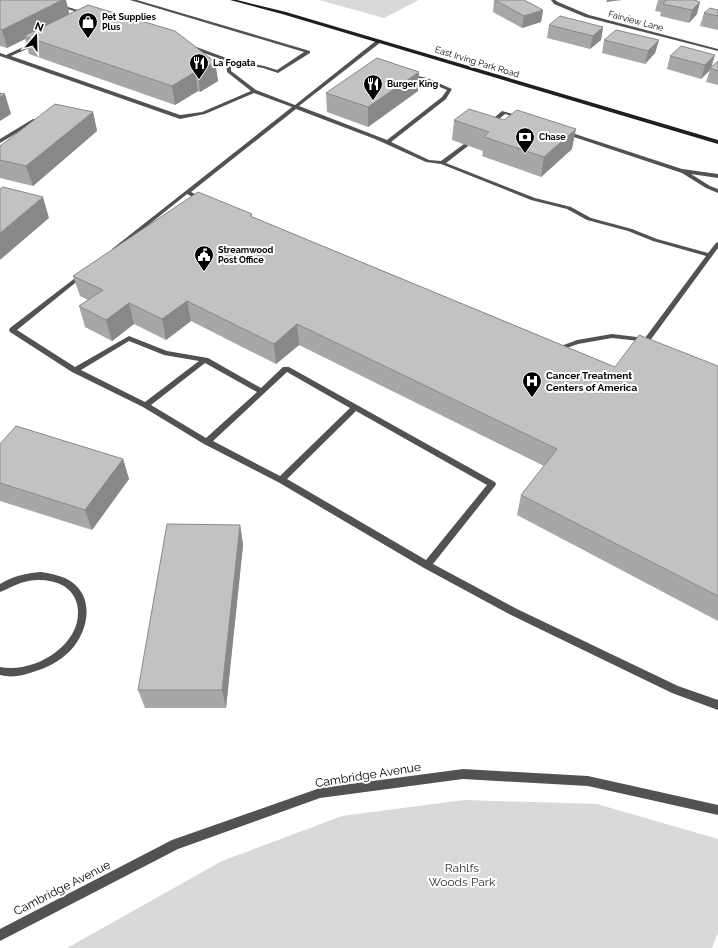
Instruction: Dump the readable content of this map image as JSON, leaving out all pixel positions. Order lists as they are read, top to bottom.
{
  "streets": {
    "main road": ["East Irving Park Road"],
    "street": ["Fairview Lane", "Cambridge Avenue"]
  },
  "parks": ["Rahlfs Woods Park"],
  "places": {
    "shop": ["Pet Supplies Plus"],
    "restaurant": ["La Fogata", "Burger King"],
    "bank": ["Chase"],
    "public building": ["Streamwood Post Office"],
    "hospital": ["Cancer Treatment Centers of America"]
  },
  "north": "top"
}
